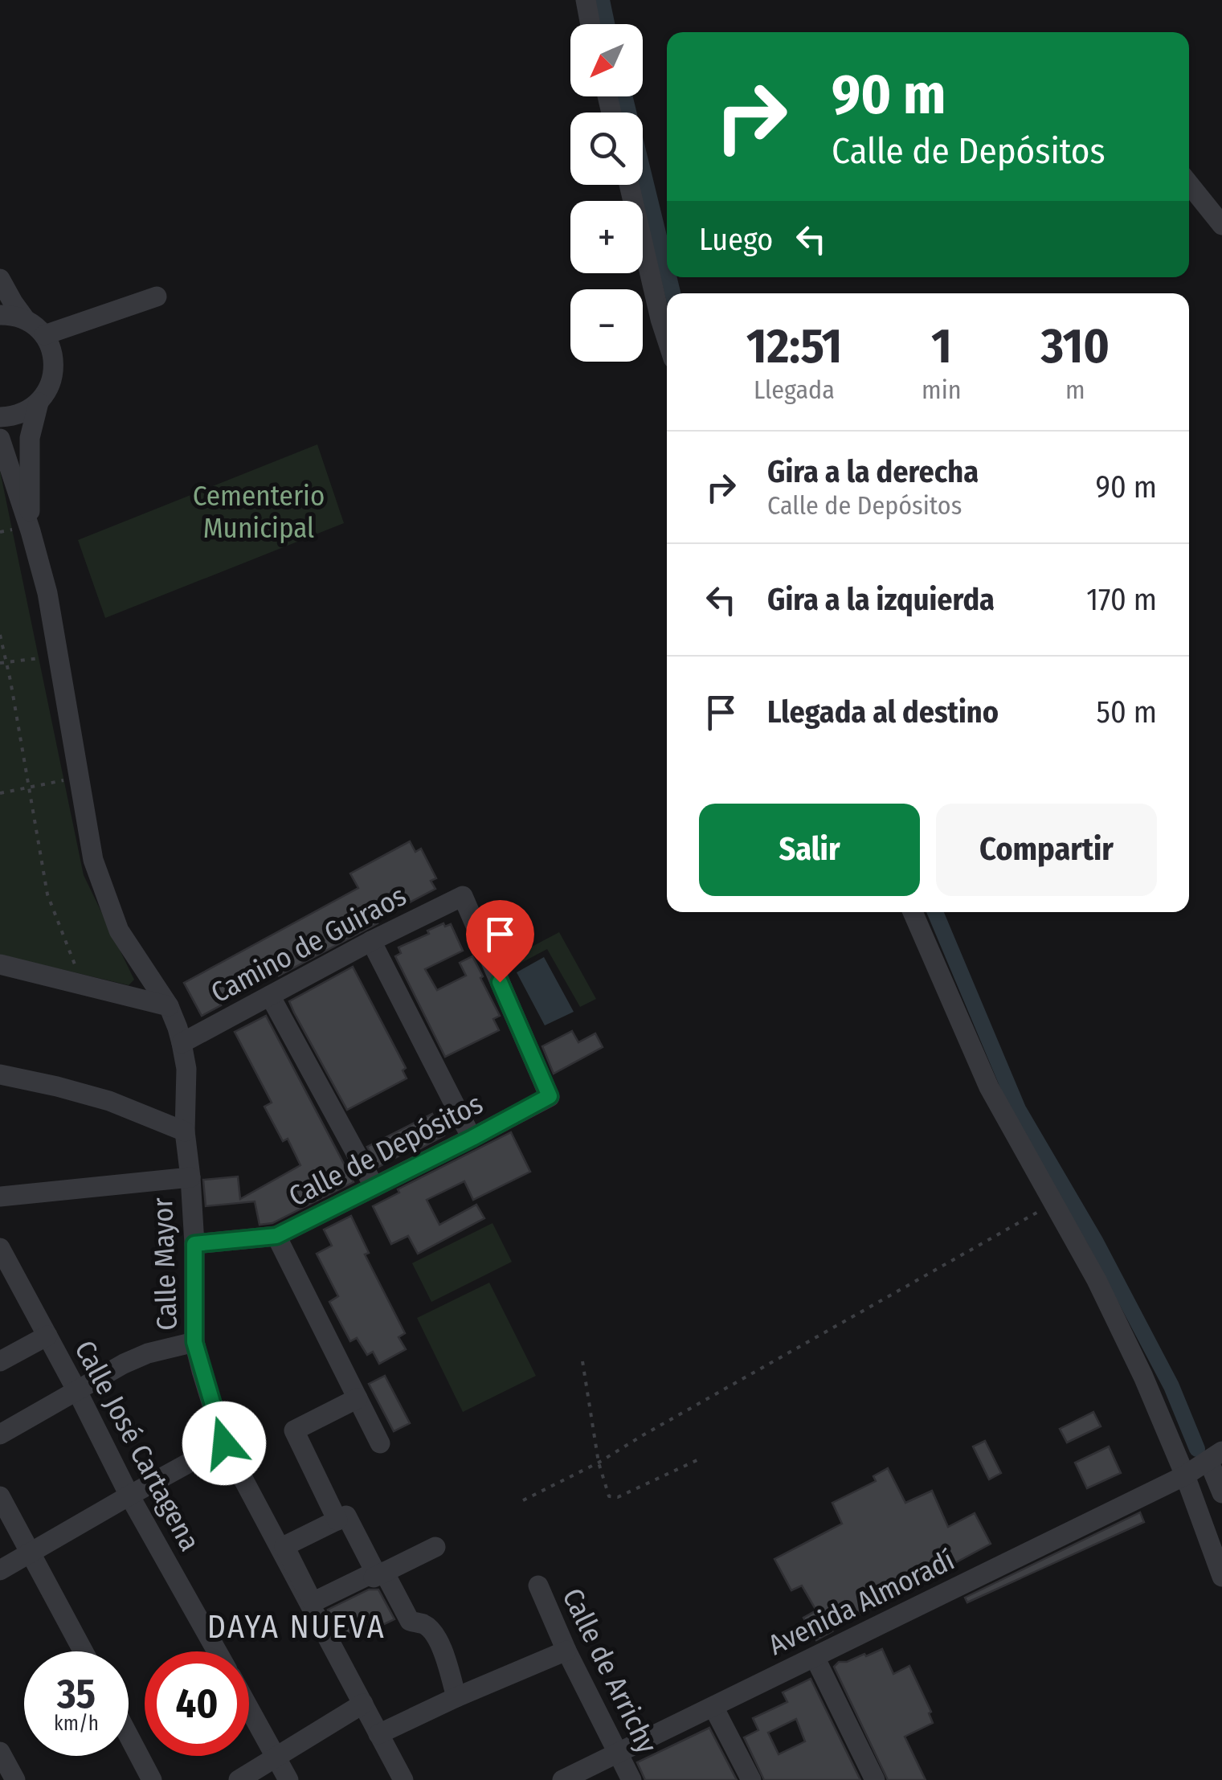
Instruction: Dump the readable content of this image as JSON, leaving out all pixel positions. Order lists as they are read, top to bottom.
{
  "streets": {
    "street": [
      "Camino de Guiraos",
      "Calle de Depósitos",
      "Calle Mayor",
      "Calle José Cartagena",
      "Avenida Almoradí",
      "Calle de Arrichy"
    ]
  },
  "crossings": [
    ["Camino de Guiraos", "Calle de Depósitos"],
    ["Camino de Guiraos", "Calle Mayor"],
    ["Calle de Depósitos", "Calle Mayor"],
    ["Avenida Almoradí", "Calle de Arrichy"]
  ],
  "districts": ["DAYA NUEVA"],
  "parks": ["Cementerio Municipal"],
  "north": "bottom left",
  "page": {
    "map_buttons": ["+", "−"],
    "turn": ["90 m", "Calle de Depósitos"],
    "then": "Luego",
    "eta": [
      "12:51",
      "Llegada",
      "1",
      "min",
      "310",
      "m"
    ],
    "list": [
      {
        "name": "Gira a la derecha",
        "note": "Calle de Depósitos",
        "value": "90 m"
      },
      {
        "name": "Gira a la izquierda",
        "value": "170 m"
      },
      {
        "name": "Llegada al destino",
        "value": "50 m"
      }
    ],
    "buttons": ["Salir", "Compartir"],
    "speed": "35 km/h",
    "limit": "40"
  }
}
